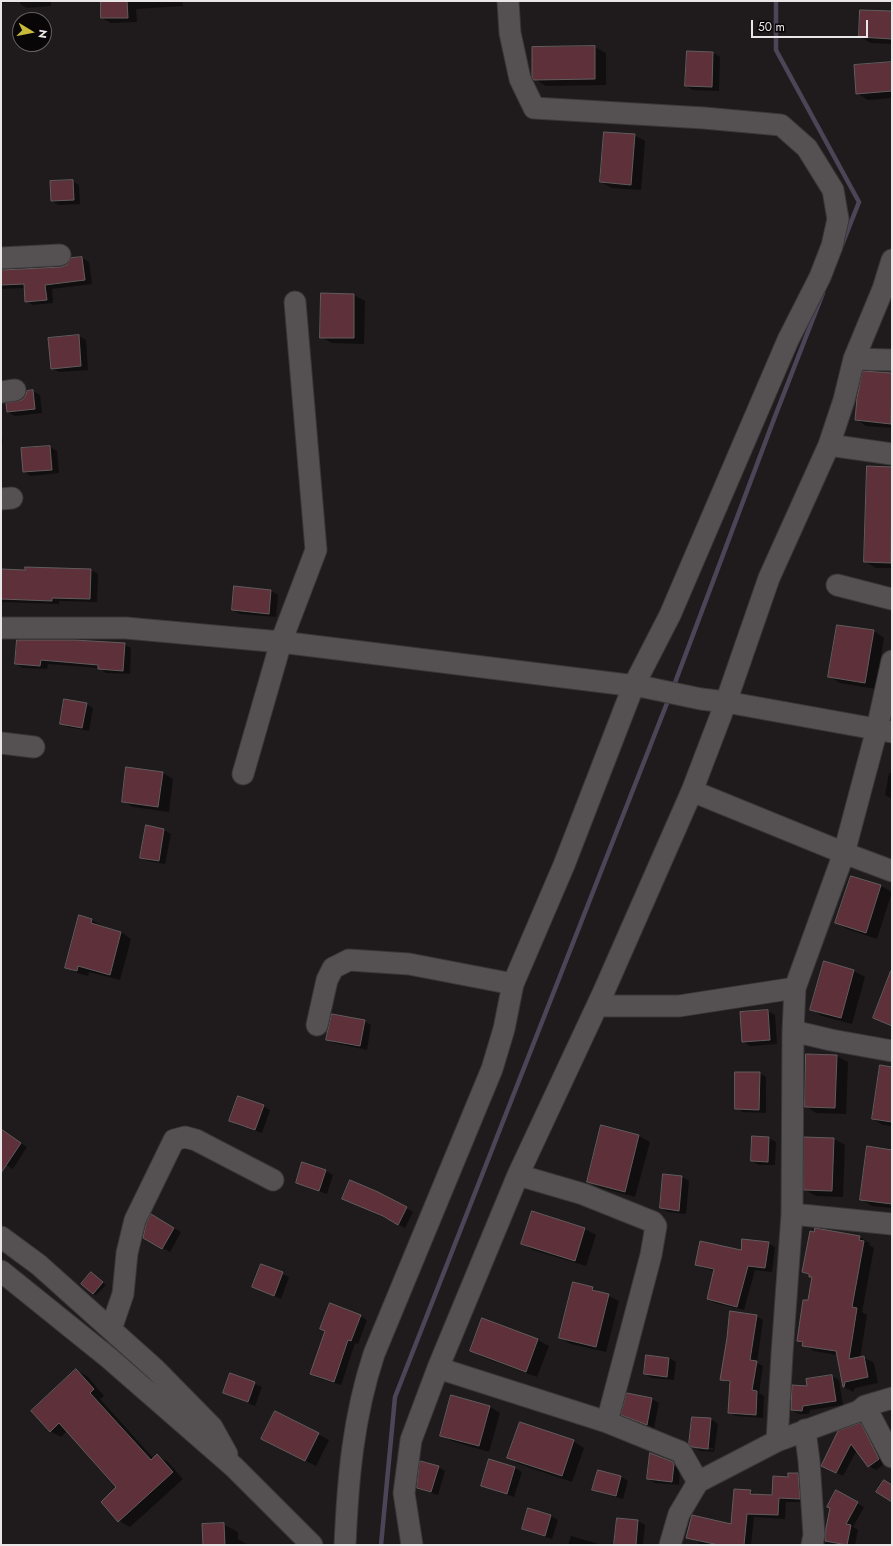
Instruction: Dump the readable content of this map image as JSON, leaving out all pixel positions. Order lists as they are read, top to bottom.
{
  "scale_bar": "50 m",
  "north": "right"
}
